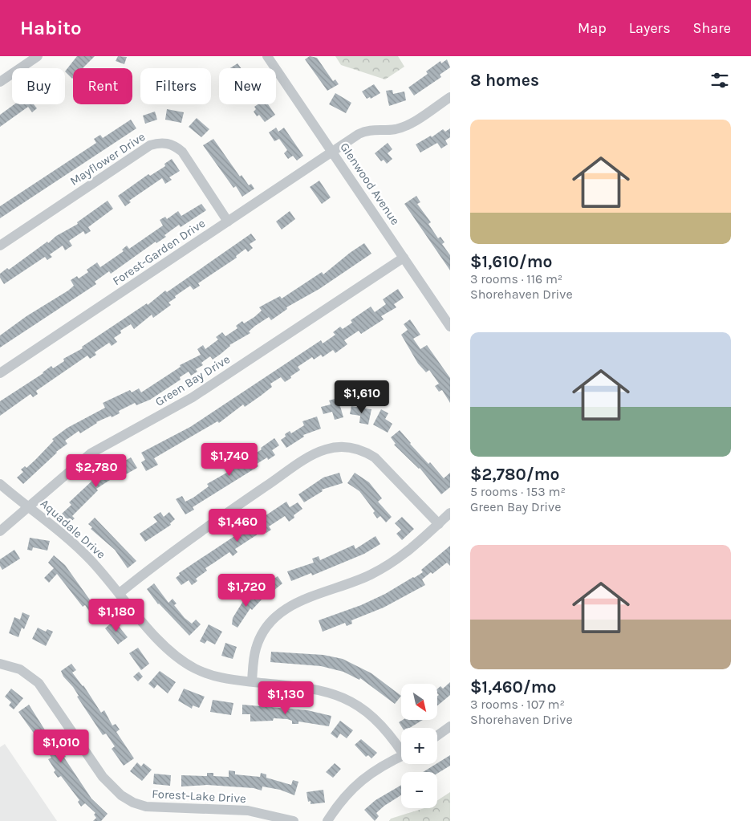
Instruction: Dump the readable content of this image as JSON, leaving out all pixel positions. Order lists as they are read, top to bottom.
{
  "streets": {
    "street": [
      "Mayflower Drive",
      "Glenwood Avenue",
      "Forest-Garden Drive",
      "Green Bay Drive",
      "Aquadale Drive",
      "Forest-Lake Drive"
    ]
  },
  "crossings": [
    ["Mayflower Drive", "Forest-Garden Drive"],
    ["Glenwood Avenue", "Forest-Garden Drive"],
    ["Glenwood Avenue", "Green Bay Drive"],
    ["Green Bay Drive", "Aquadale Drive"]
  ],
  "north": "bottom right",
  "page": {
    "header": "Habito",
    "nav": ["Map", "Layers", "Share"],
    "heading": "8 homes",
    "chip": [
      "Buy",
      "Rent",
      "Filters",
      "New"
    ],
    "list": [
      {
        "name": "$1,610/mo",
        "note": "3 rooms · 116 m² · Shorehaven Drive"
      },
      {
        "name": "$2,780/mo",
        "note": "5 rooms · 153 m² · Green Bay Drive"
      },
      {
        "name": "$1,460/mo",
        "note": "3 rooms · 107 m² · Shorehaven Drive"
      }
    ],
    "price": [
      "$1,610",
      "$1,740",
      "$2,780",
      "$1,460",
      "$1,720",
      "$1,180",
      "$1,130",
      "$1,010"
    ],
    "map_buttons": ["+", "−"]
  }
}
